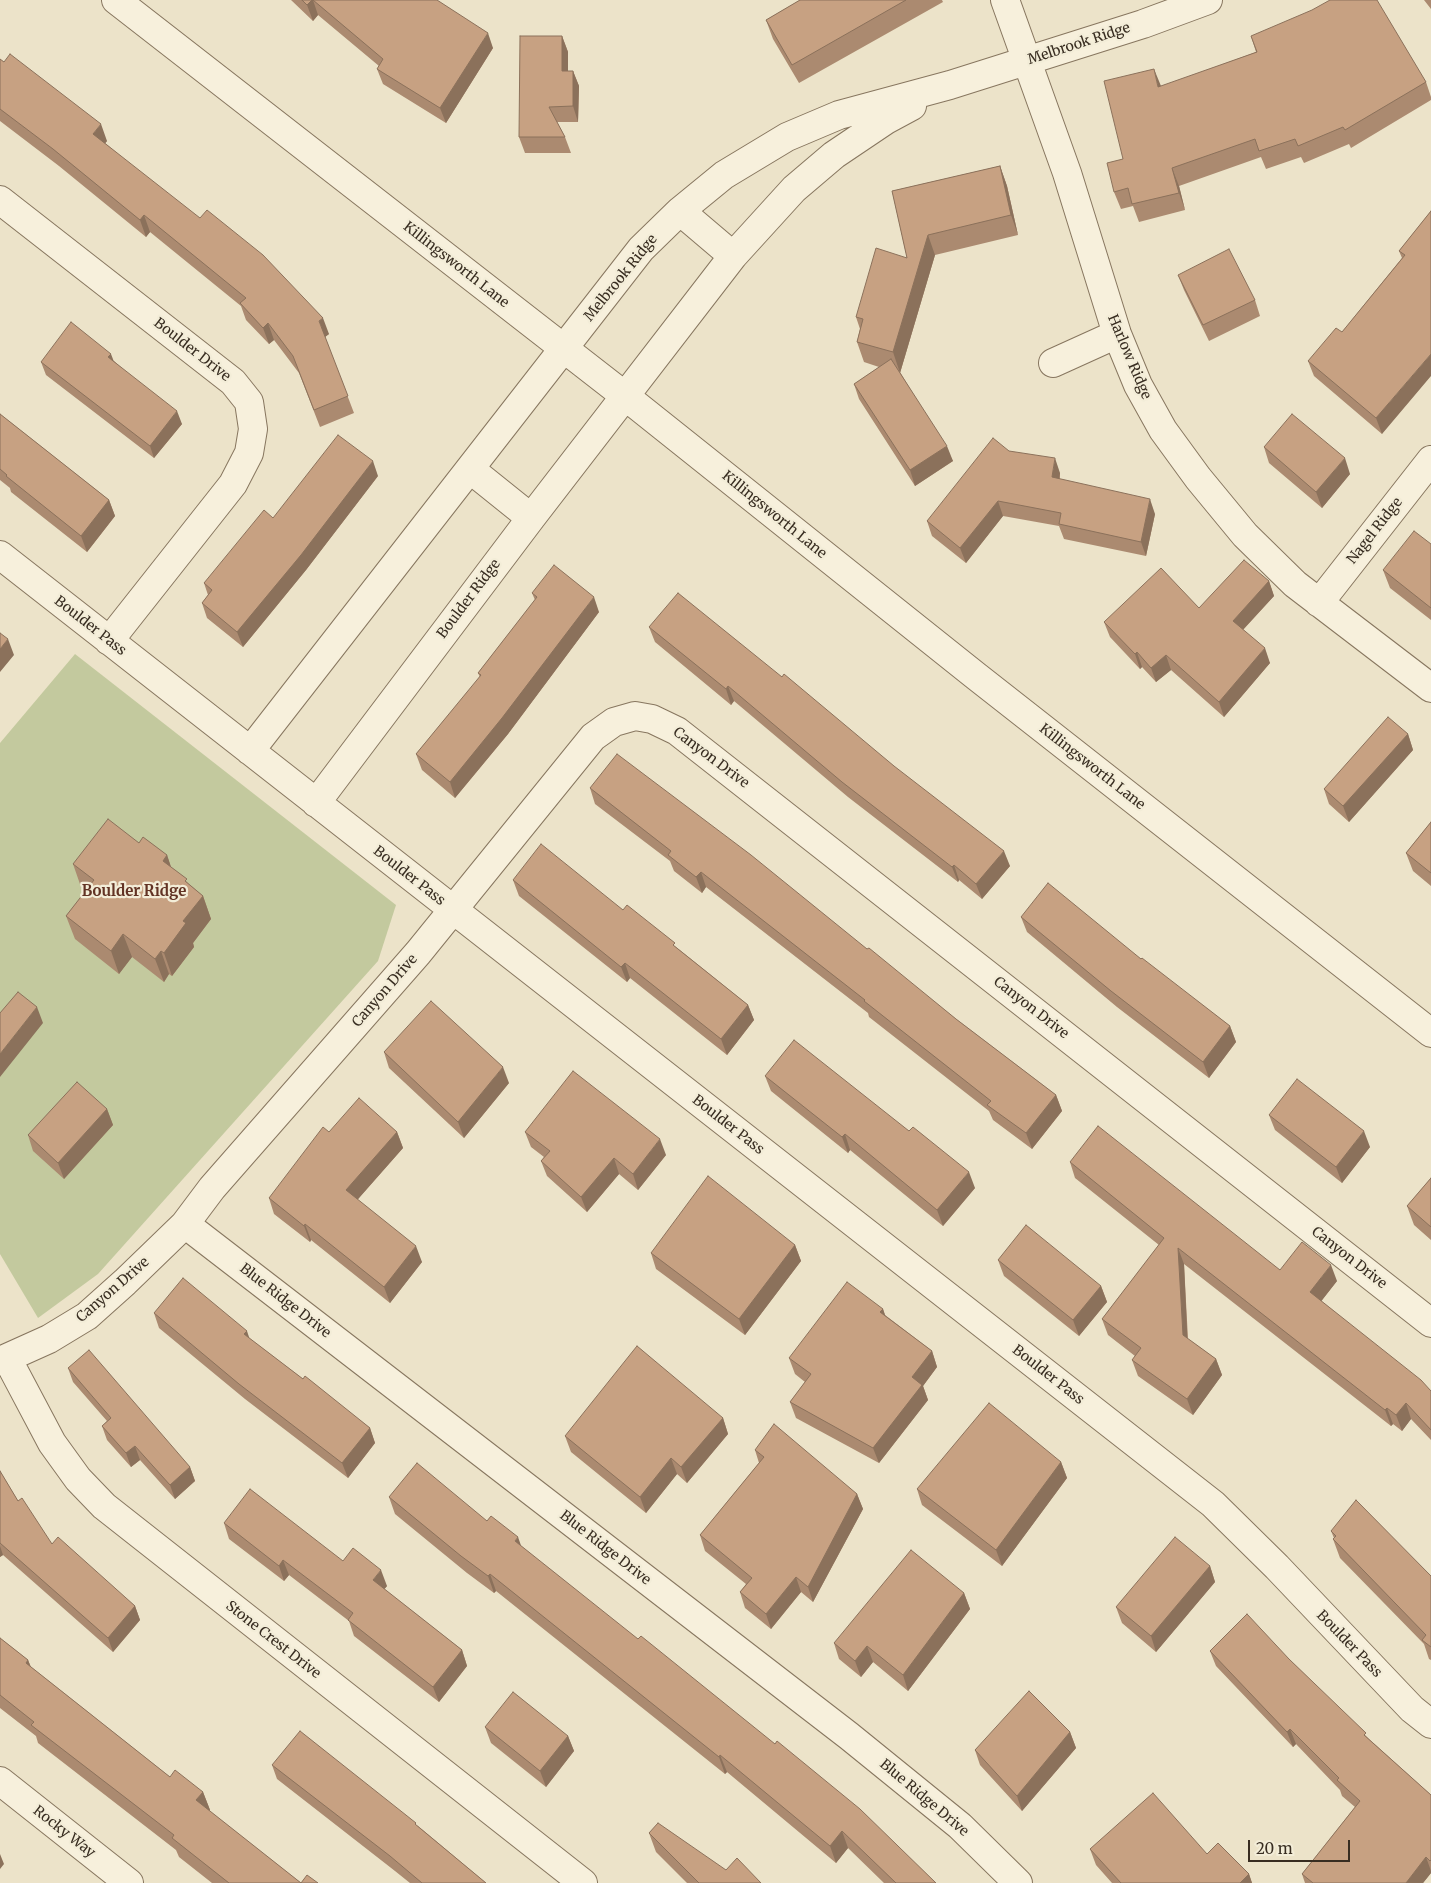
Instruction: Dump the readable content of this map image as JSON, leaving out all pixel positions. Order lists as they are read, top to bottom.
{
  "streets": {
    "street": [
      "Melbrook Ridge",
      "Killingsworth Lane",
      "Boulder Drive",
      "Harlow Ridge",
      "Nagel Ridge",
      "Boulder Ridge",
      "Boulder Pass",
      "Canyon Drive",
      "Blue Ridge Drive",
      "Stone Crest Drive",
      "Rocky Way"
    ]
  },
  "crossings": [
    ["Melbrook Ridge", "Killingsworth Lane"],
    ["Melbrook Ridge", "Harlow Ridge"],
    ["Melbrook Ridge", "Boulder Ridge"],
    ["Killingsworth Lane", "Boulder Ridge"],
    ["Boulder Drive", "Boulder Pass"],
    ["Harlow Ridge", "Nagel Ridge"],
    ["Boulder Ridge", "Boulder Pass"],
    ["Boulder Pass", "Canyon Drive"],
    ["Canyon Drive", "Blue Ridge Drive"],
    ["Canyon Drive", "Stone Crest Drive"]
  ],
  "districts": ["Boulder Ridge"],
  "scale_bar": "20 m"
}
